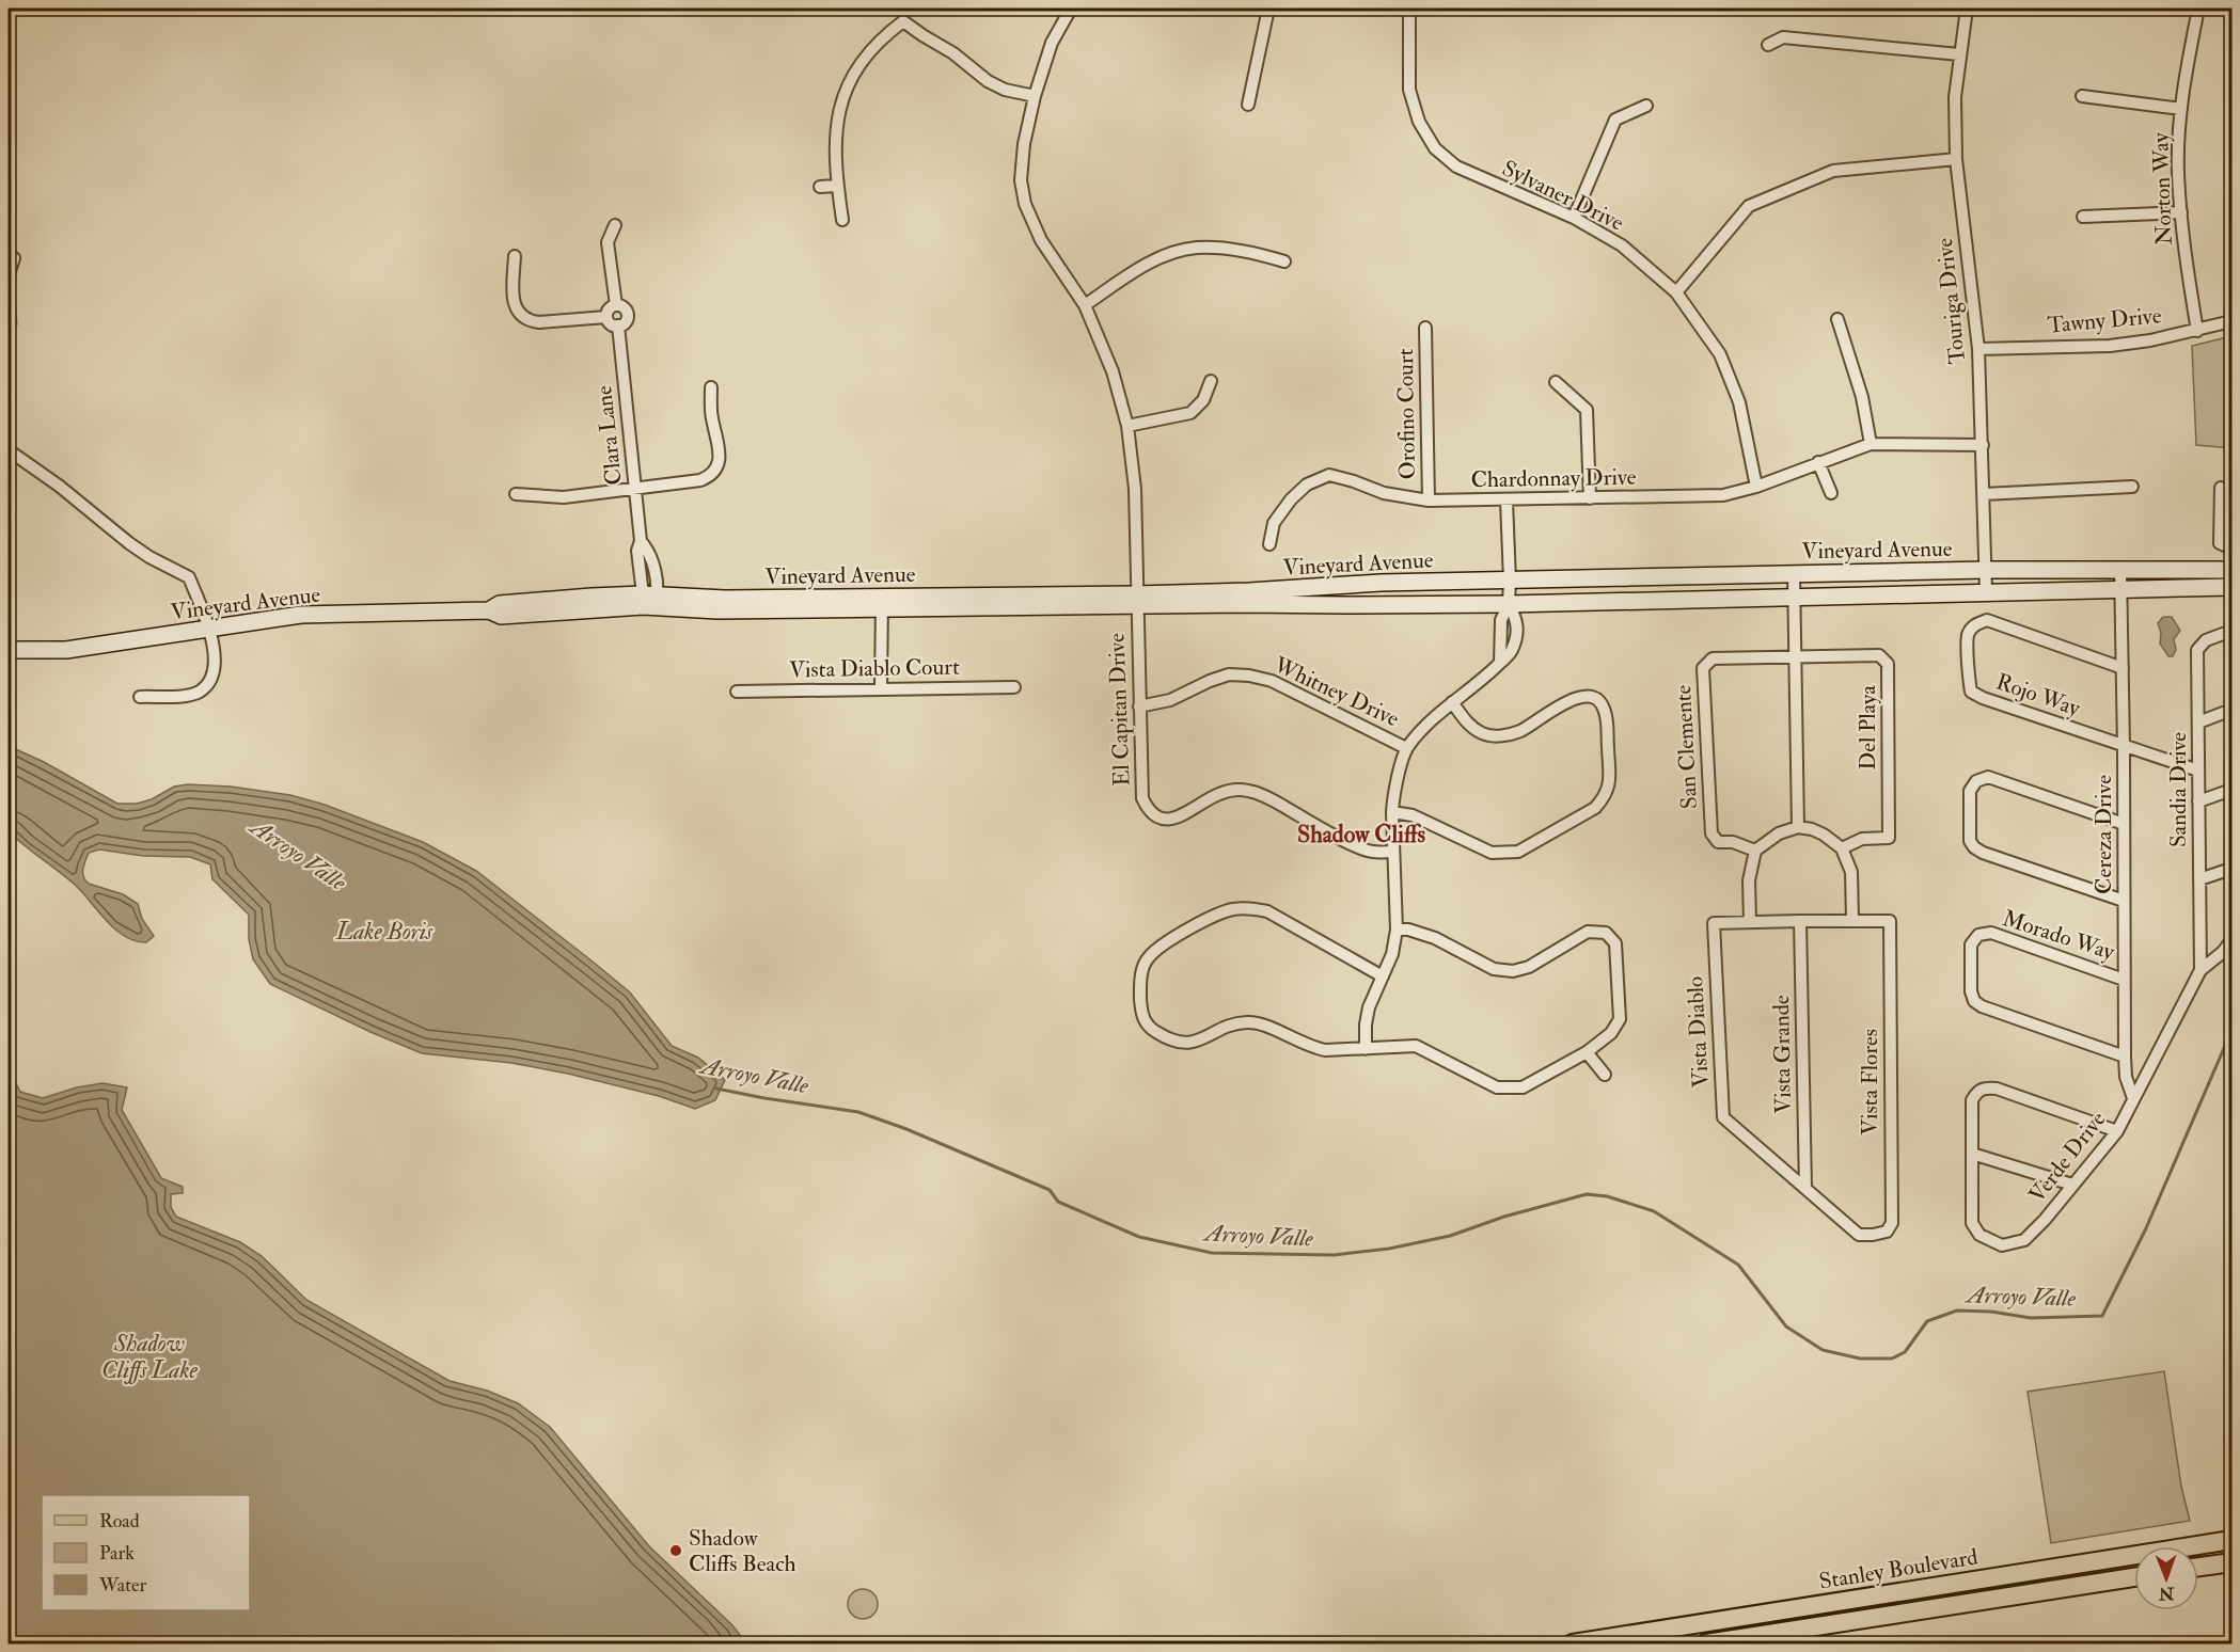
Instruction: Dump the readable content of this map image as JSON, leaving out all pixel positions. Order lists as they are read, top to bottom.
{
  "streets": {
    "main road": ["Stanley Boulevard"],
    "street": [
      "Norton Way",
      "Sylvaner Drive",
      "Touriga Drive",
      "Tawny Drive",
      "Orofino Court",
      "Clara Lane",
      "Chardonnay Drive",
      "Vineyard Avenue",
      "Vista Diablo Court",
      "Whitney Drive",
      "Rojo Way",
      "El Capitan Drive",
      "Del Playa",
      "San Clemente",
      "Sandia Drive",
      "Cereza Drive",
      "Morado Way",
      "Vista Diablo",
      "Vista Grande",
      "Vista Flores",
      "Verde Drive"
    ]
  },
  "crossings": [
    ["Norton Way", "Tawny Drive"],
    ["Sylvaner Drive", "Chardonnay Drive"],
    ["Touriga Drive", "Tawny Drive"],
    ["Touriga Drive", "Vineyard Avenue"],
    ["Orofino Court", "Chardonnay Drive"],
    ["Clara Lane", "Vineyard Avenue"],
    ["Vineyard Avenue", "El Capitan Drive"],
    ["Vineyard Avenue", "Cereza Drive"],
    ["Whitney Drive", "El Capitan Drive"],
    ["Rojo Way", "Sandia Drive"],
    ["Rojo Way", "Cereza Drive"],
    ["Del Playa", "San Clemente"],
    ["Del Playa", "Vista Diablo"],
    ["Del Playa", "Vista Grande"],
    ["Del Playa", "Vista Flores"],
    ["San Clemente", "Vista Diablo"],
    ["San Clemente", "Vista Grande"],
    ["San Clemente", "Vista Flores"],
    ["Sandia Drive", "Verde Drive"],
    ["Cereza Drive", "Morado Way"],
    ["Cereza Drive", "Verde Drive"],
    ["Vista Diablo", "Vista Grande"],
    ["Vista Diablo", "Vista Flores"],
    ["Vista Grande", "Vista Flores"]
  ],
  "districts": ["Shadow Cliffs"],
  "water": ["Arroyo Valle", "Lake Boris", "Shadow Cliffs Lake"],
  "places": ["Shadow Cliffs Beach"],
  "legend": ["Road", "Park", "Water"],
  "north": "bottom"
}
